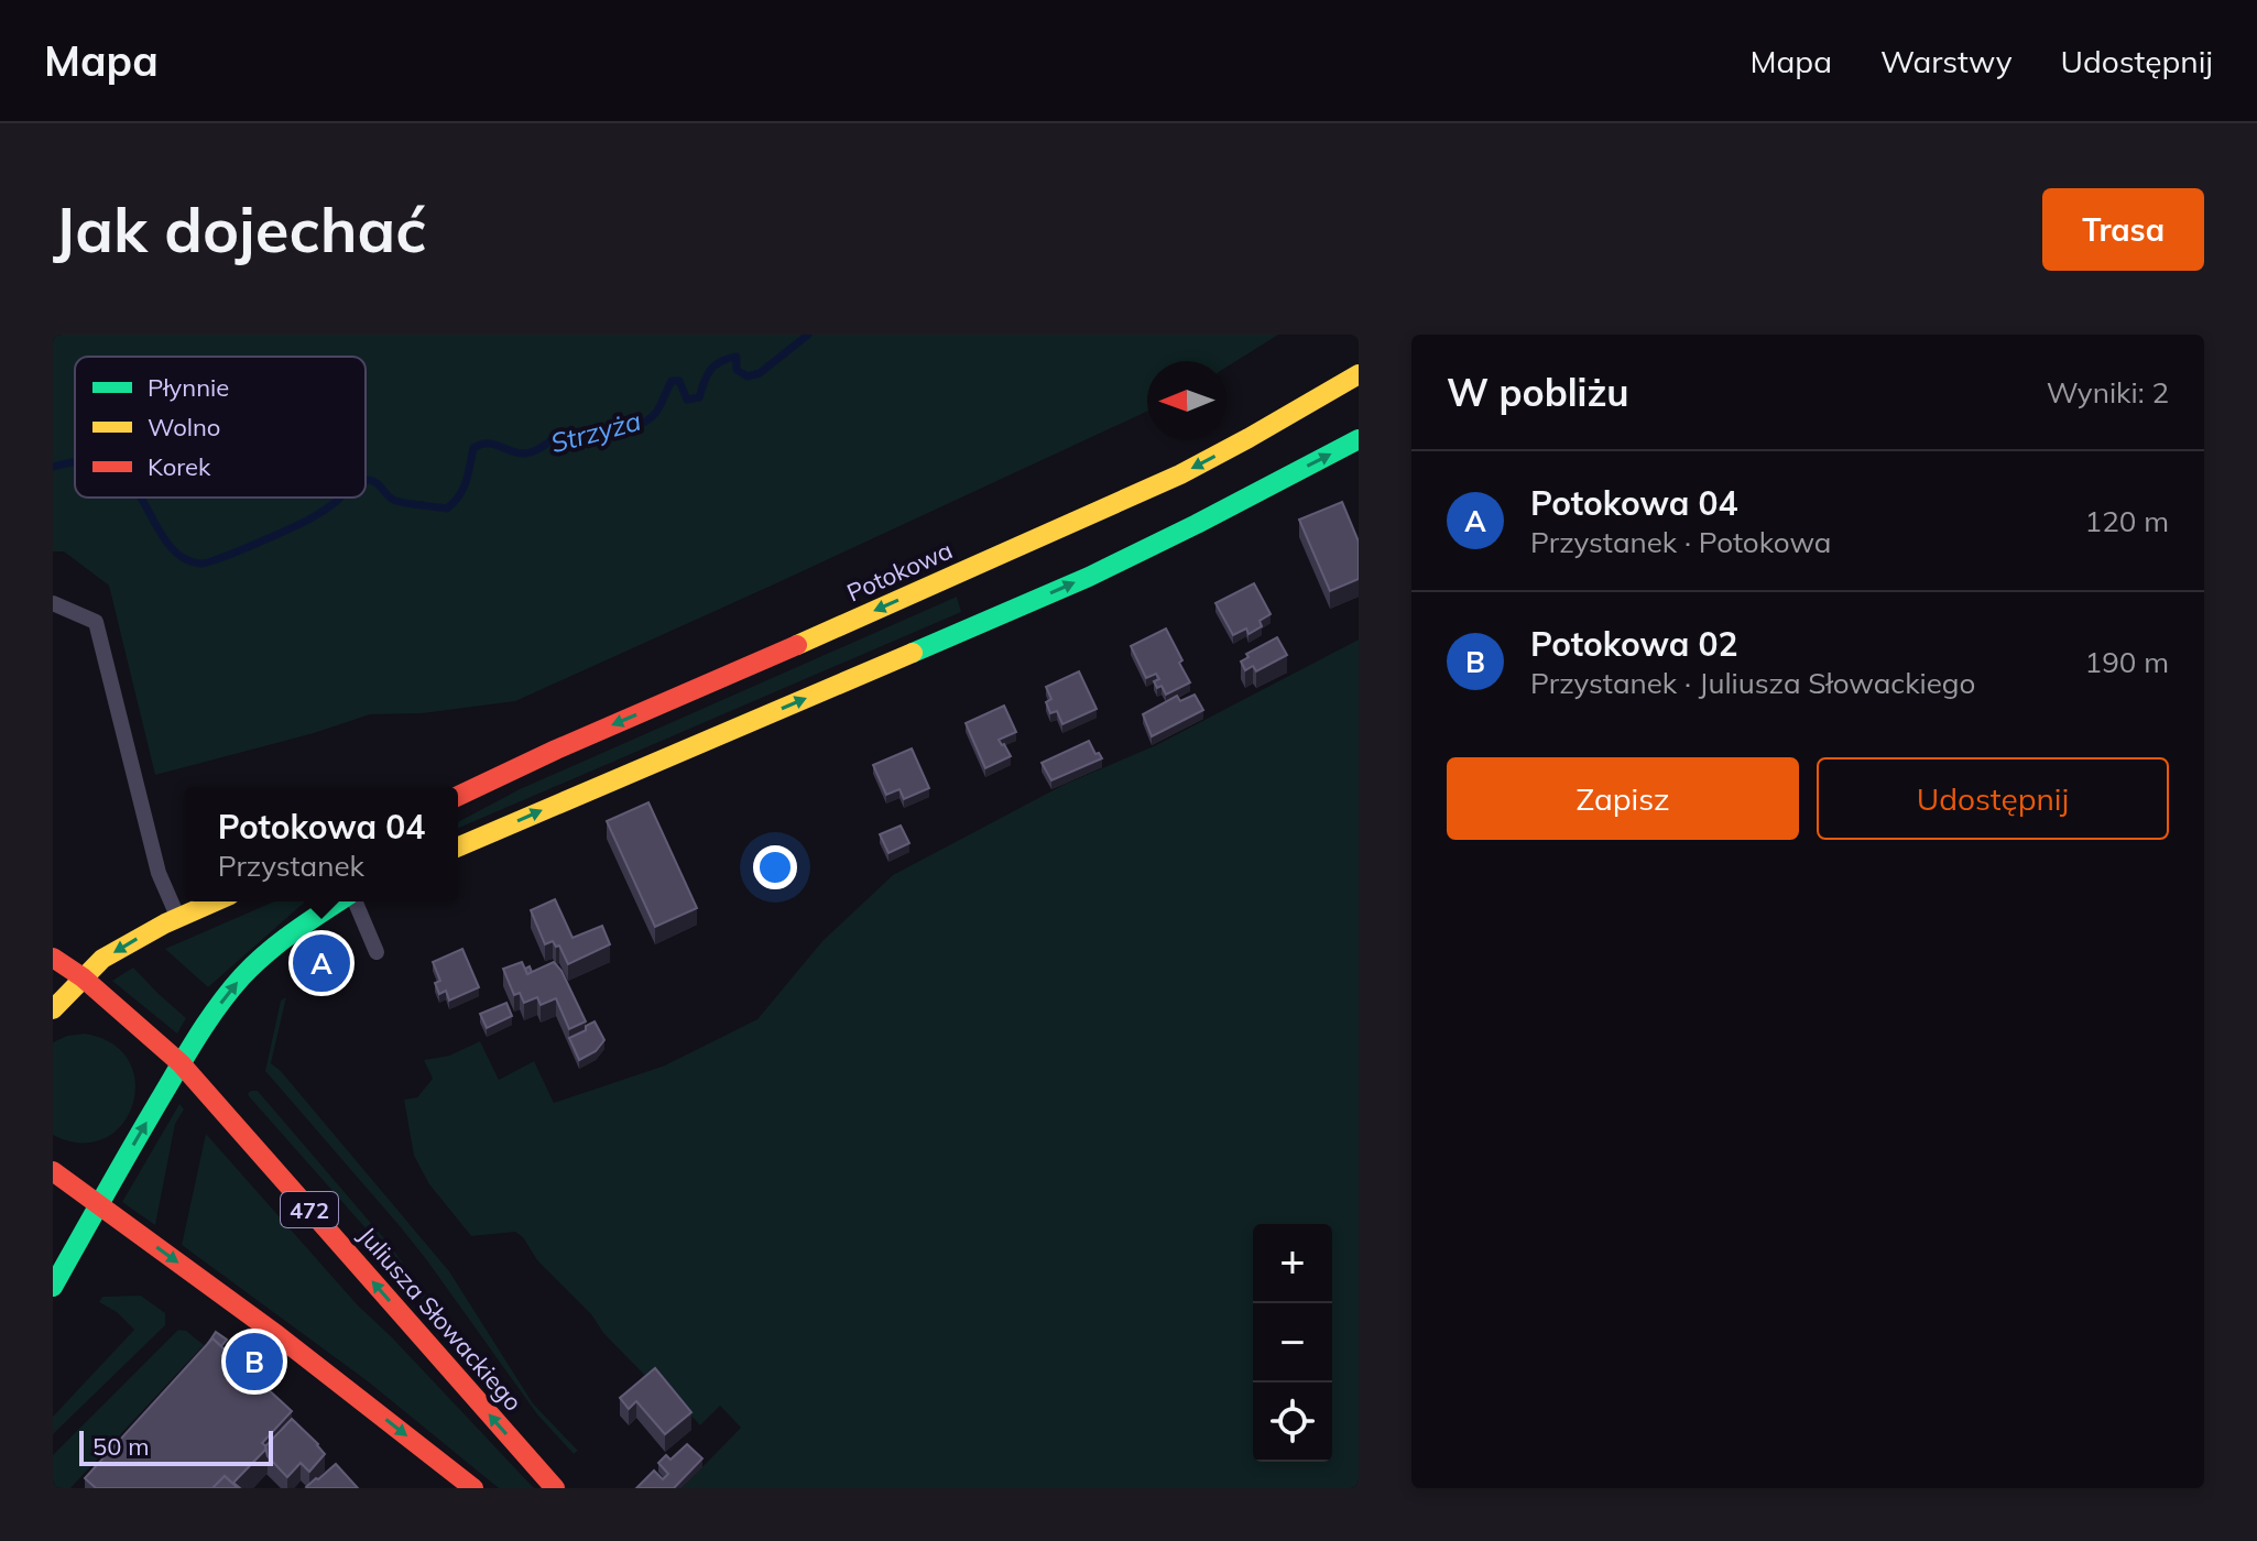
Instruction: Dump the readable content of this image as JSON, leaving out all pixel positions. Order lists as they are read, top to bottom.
{
  "streets": {
    "main road": ["Potokowa", "472", "Juliusza Słowackiego"]
  },
  "crossings": [
    ["472", "Juliusza Słowackiego"]
  ],
  "water": ["Strzyża"],
  "legend": ["Płynnie", "Wolno", "Korek"],
  "scale_bar": "50 m",
  "north": "left",
  "page": {
    "header": "Mapa",
    "nav": ["Mapa", "Warstwy", "Udostępnij"],
    "buttons": [
      "Trasa",
      ["Zapisz", "Udostępnij"]
    ],
    "title": "Jak dojechać",
    "heading": ["W pobliżu", "Wyniki: 2"],
    "list": [
      {
        "mark": "A",
        "name": "Potokowa 04",
        "note": "Przystanek · Potokowa",
        "value": "120 m"
      },
      {
        "mark": "B",
        "name": "Potokowa 02",
        "note": "Przystanek · Juliusza Słowackiego",
        "value": "190 m"
      }
    ],
    "popup": ["Potokowa 04", "Przystanek"],
    "pins": ["A", "B"],
    "map_buttons": ["+", "−"],
    "scale": "50 m"
  }
}
